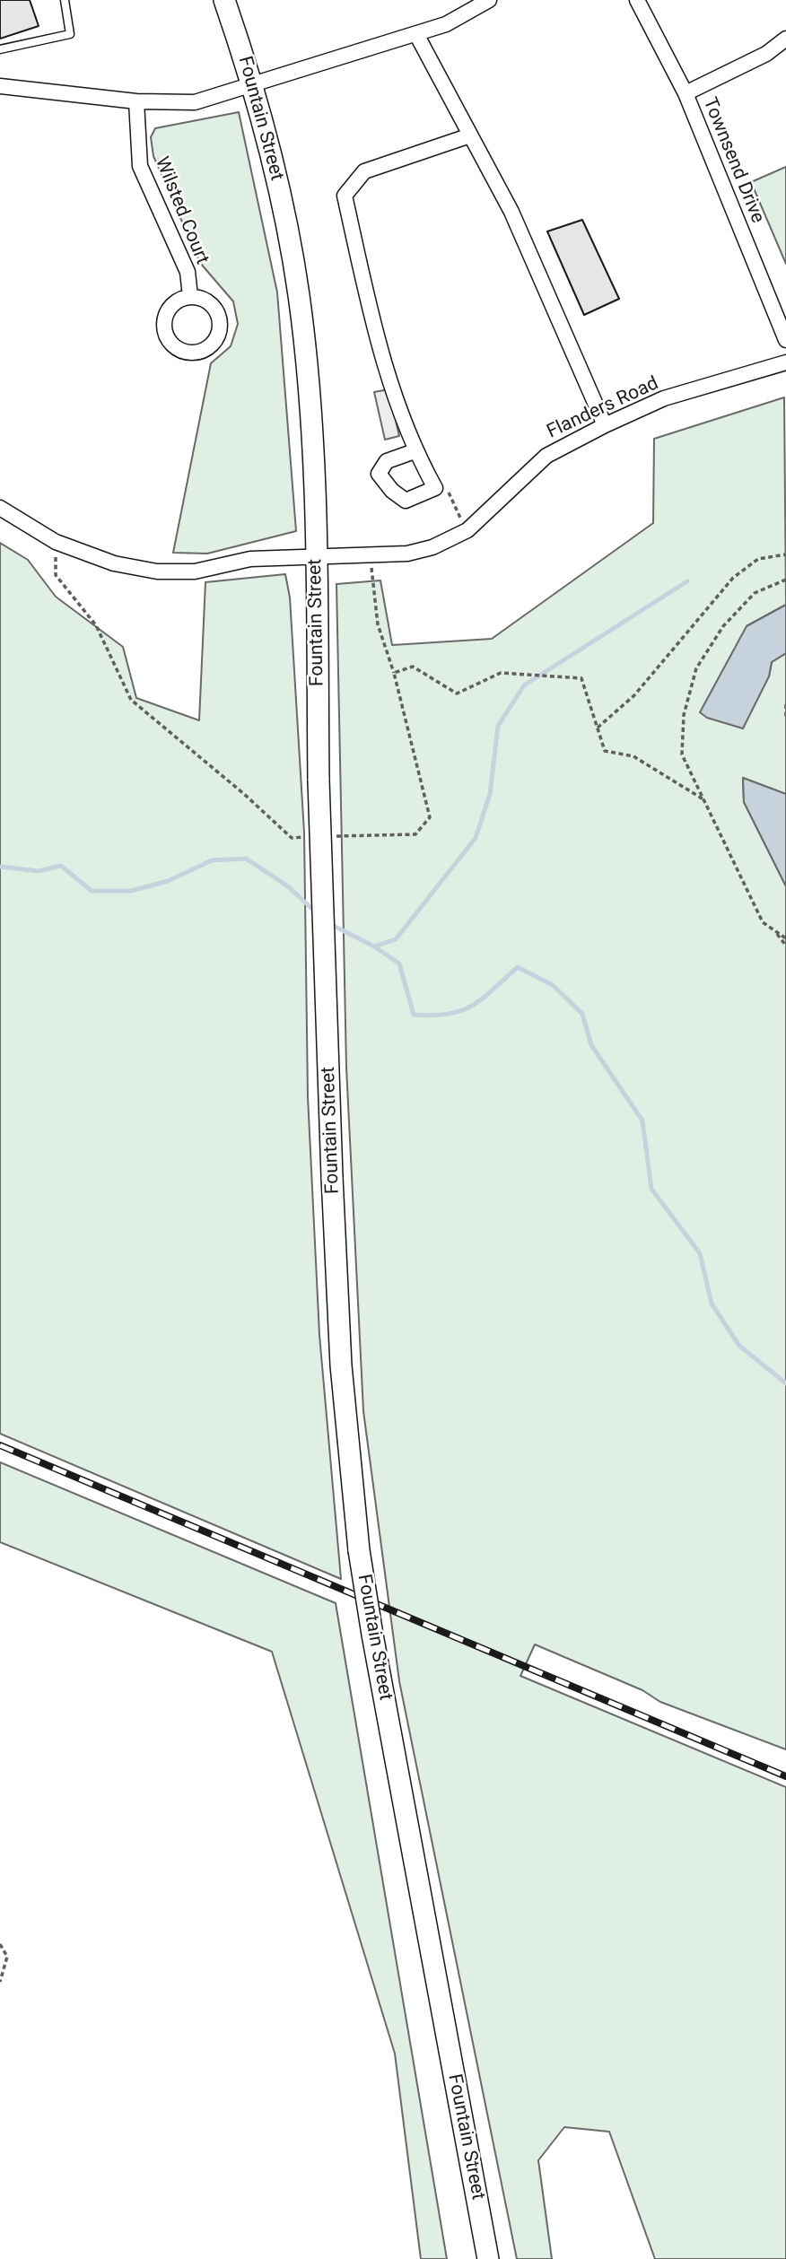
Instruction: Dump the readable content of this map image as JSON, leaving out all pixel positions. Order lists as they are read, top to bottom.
{
  "streets": {
    "main road": ["Fountain Street"],
    "street": ["Townsend Drive", "Wilsted Court", "Flanders Road"]
  },
  "crossings": [
    ["Fountain Street", "Flanders Road"]
  ]
}
